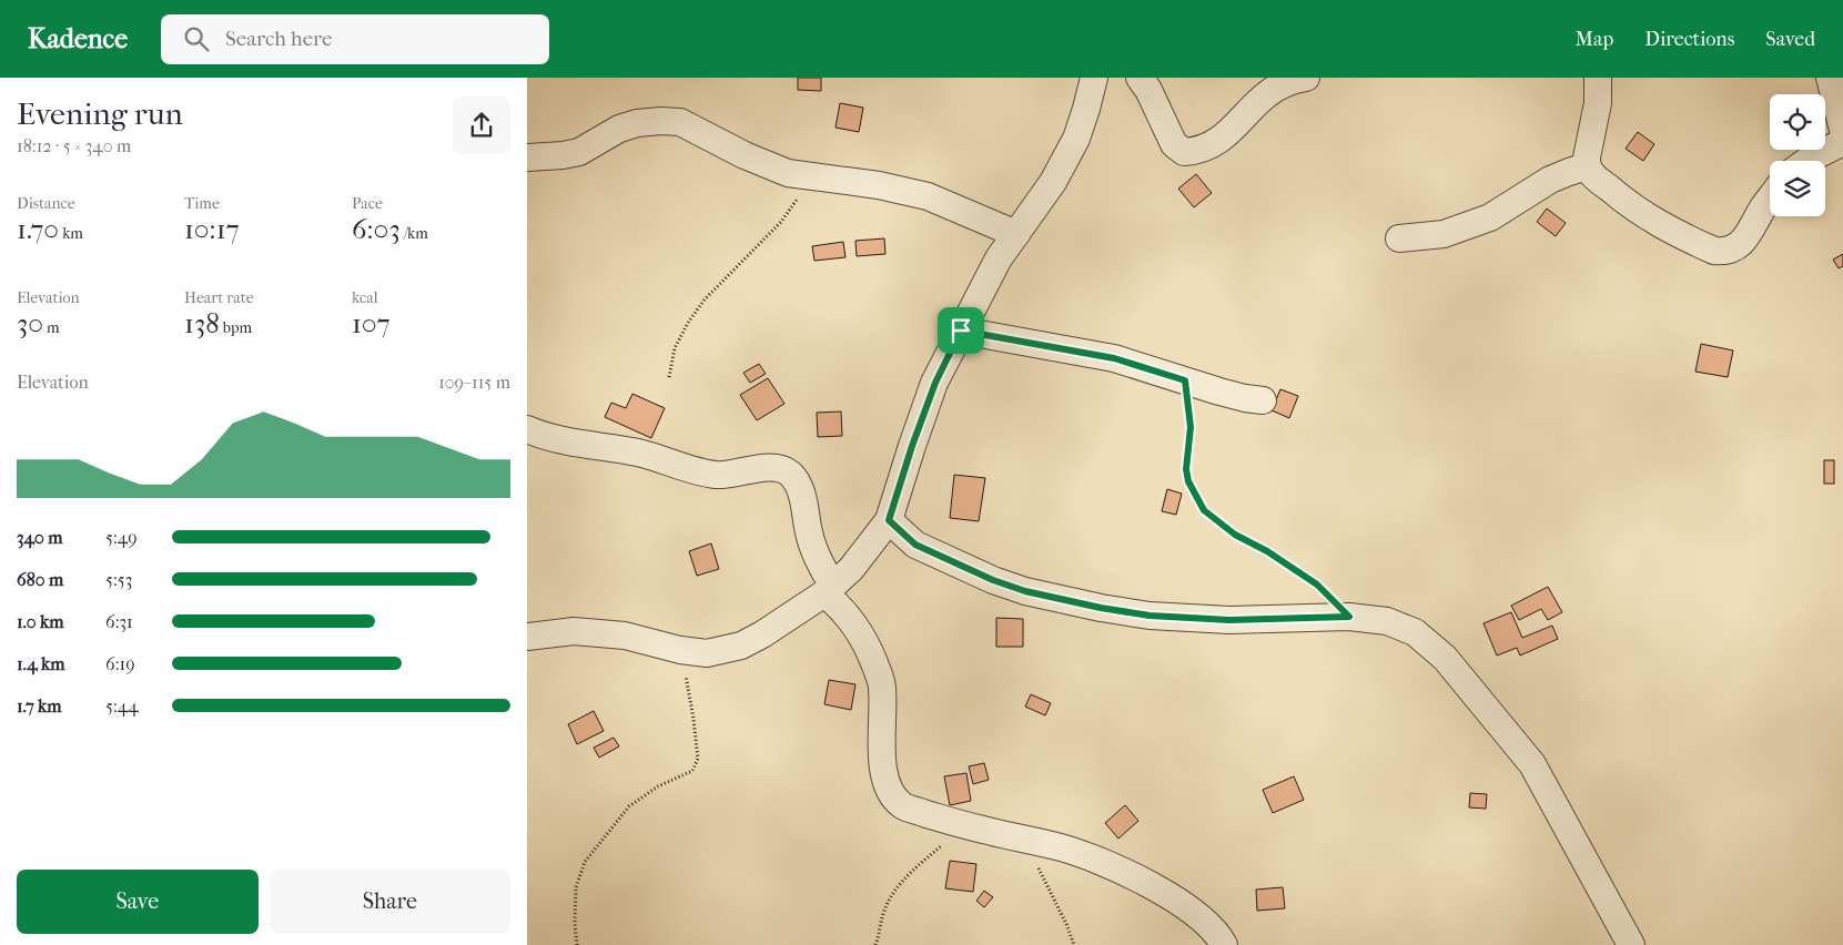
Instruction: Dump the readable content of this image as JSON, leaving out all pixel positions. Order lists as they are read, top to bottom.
{
  "page": {
    "header": "Kadence",
    "search": "Search here",
    "nav": ["Map", "Directions", "Saved"],
    "heading": ["Evening run", "18:12 · 5 × 340 m"],
    "stats": [
      ["Distance", "1.70 km"],
      ["Time", "10:17"],
      ["Pace", "6:03 /km"],
      ["Elevation", "30 m"],
      ["Heart rate", "138 bpm"],
      ["kcal", "107"]
    ],
    "chart": ["Elevation", "109–115 m"],
    "list": [
      {
        "name": "340 m",
        "note": "5:49"
      },
      {
        "name": "680 m",
        "note": "5:53"
      },
      {
        "name": "1.0 km",
        "note": "6:31"
      },
      {
        "name": "1.4 km",
        "note": "6:19"
      },
      {
        "name": "1.7 km",
        "note": "5:44"
      }
    ],
    "buttons": ["Save", "Share"]
  }
}
